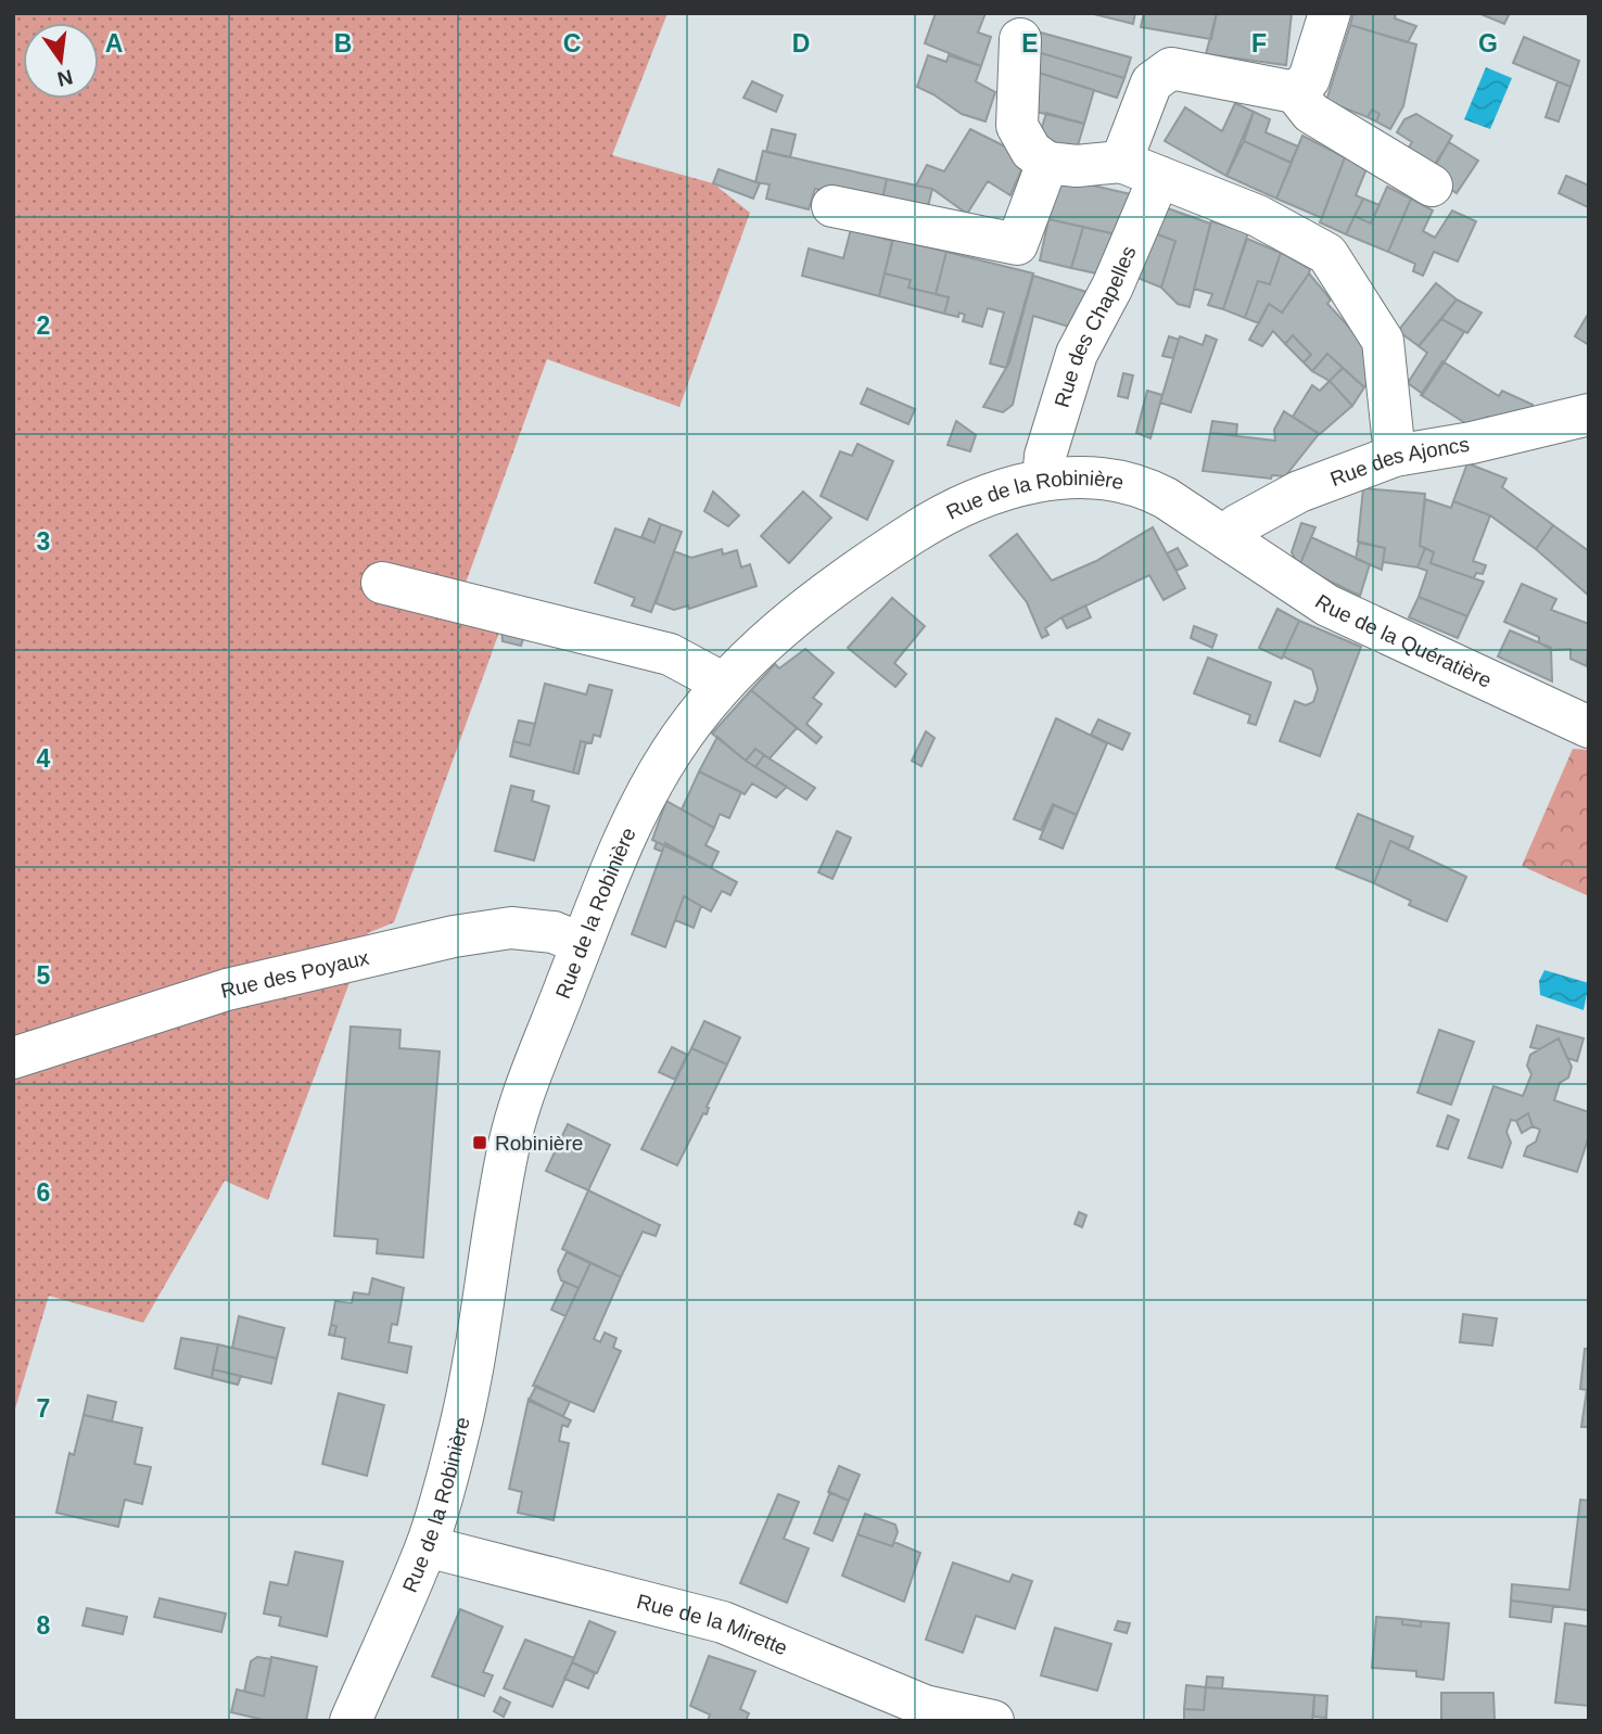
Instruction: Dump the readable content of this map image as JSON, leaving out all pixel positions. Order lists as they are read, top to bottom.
{
  "streets": {
    "street": [
      "Rue des Chapelles",
      "Rue des Ajoncs",
      "Rue de la Robinière",
      "Rue de la Quératière",
      "Rue des Poyaux",
      "Rue de la Mirette"
    ]
  },
  "crossings": [
    ["Rue des Chapelles", "Rue de la Robinière"],
    ["Rue des Ajoncs", "Rue de la Robinière"],
    ["Rue des Ajoncs", "Rue de la Quératière"],
    ["Rue de la Robinière", "Rue de la Quératière"],
    ["Rue de la Robinière", "Rue des Poyaux"],
    ["Rue de la Robinière", "Rue de la Mirette"]
  ],
  "places": {
    "transit": ["Robinière"]
  },
  "north": "bottom",
  "grid": {
    "columns": [
      "A",
      "B",
      "C",
      "D",
      "E",
      "F",
      "G"
    ],
    "rows": [
      "2",
      "3",
      "4",
      "5",
      "6",
      "7",
      "8"
    ]
  }
}
